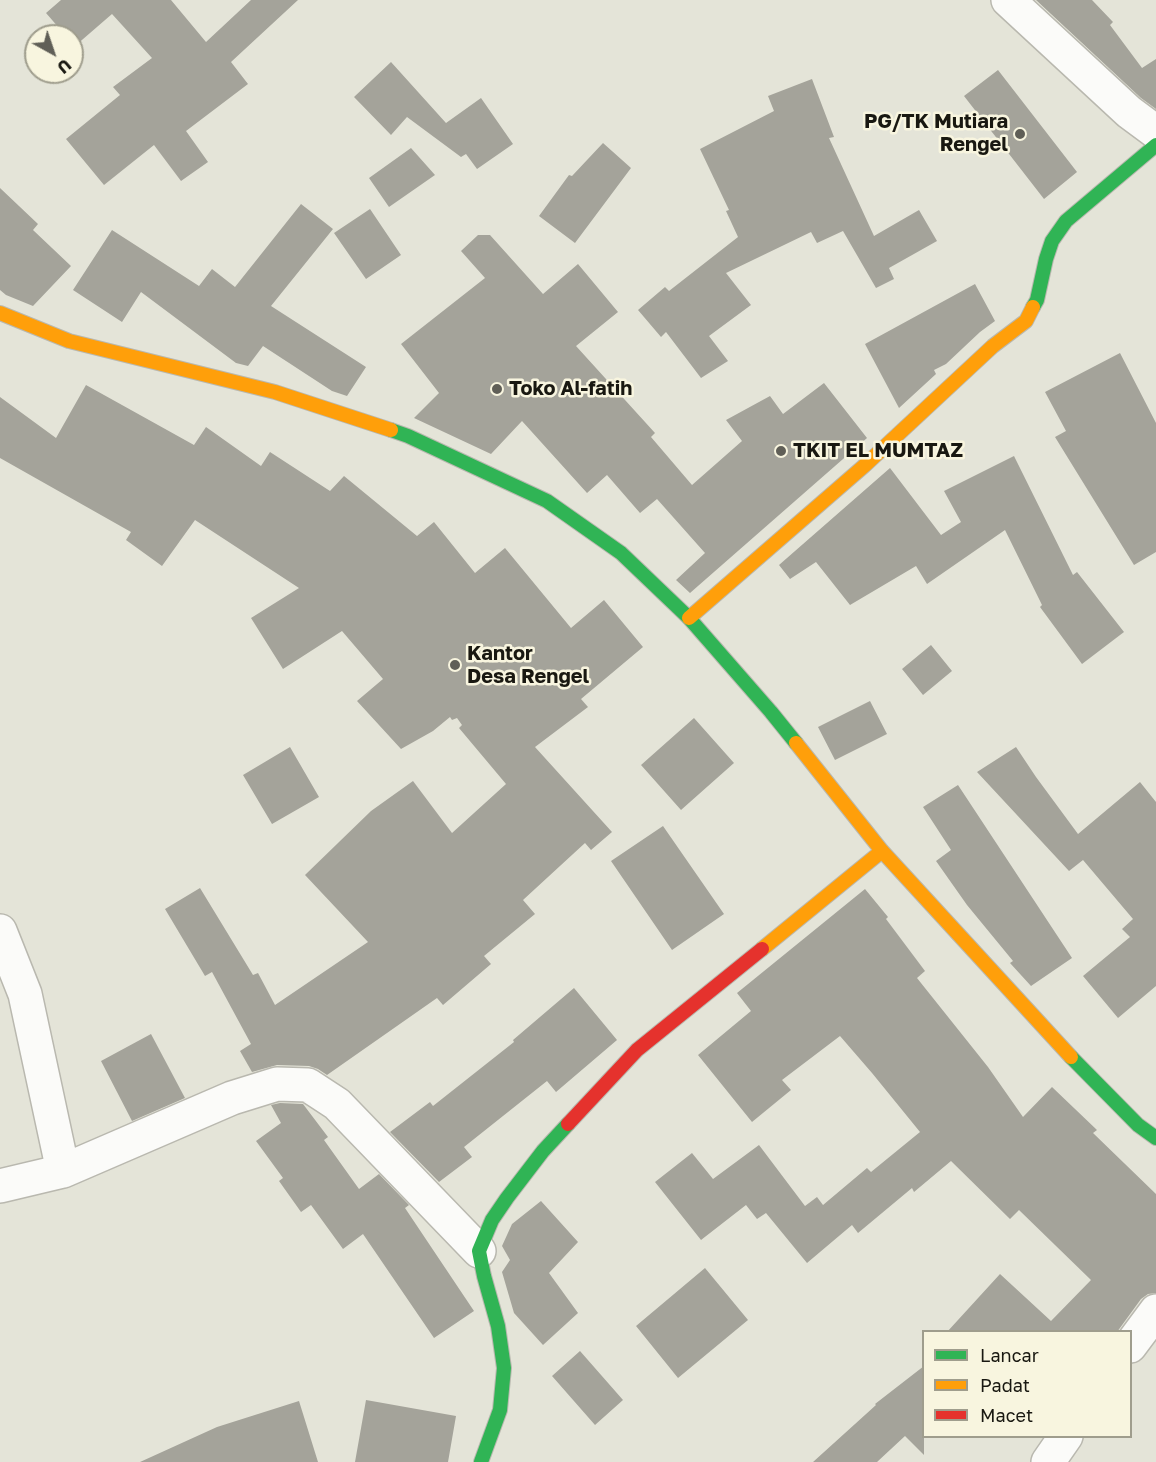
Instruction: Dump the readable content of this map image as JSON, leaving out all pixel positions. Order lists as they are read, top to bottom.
{
  "places": [
    "PG/TK Mutiara Rengel",
    "Toko Al-fatih",
    "TKIT EL MUMTAZ",
    "Kantor Desa Rengel"
  ],
  "legend": ["Lancar", "Padat", "Macet"],
  "north": "bottom right"
}
